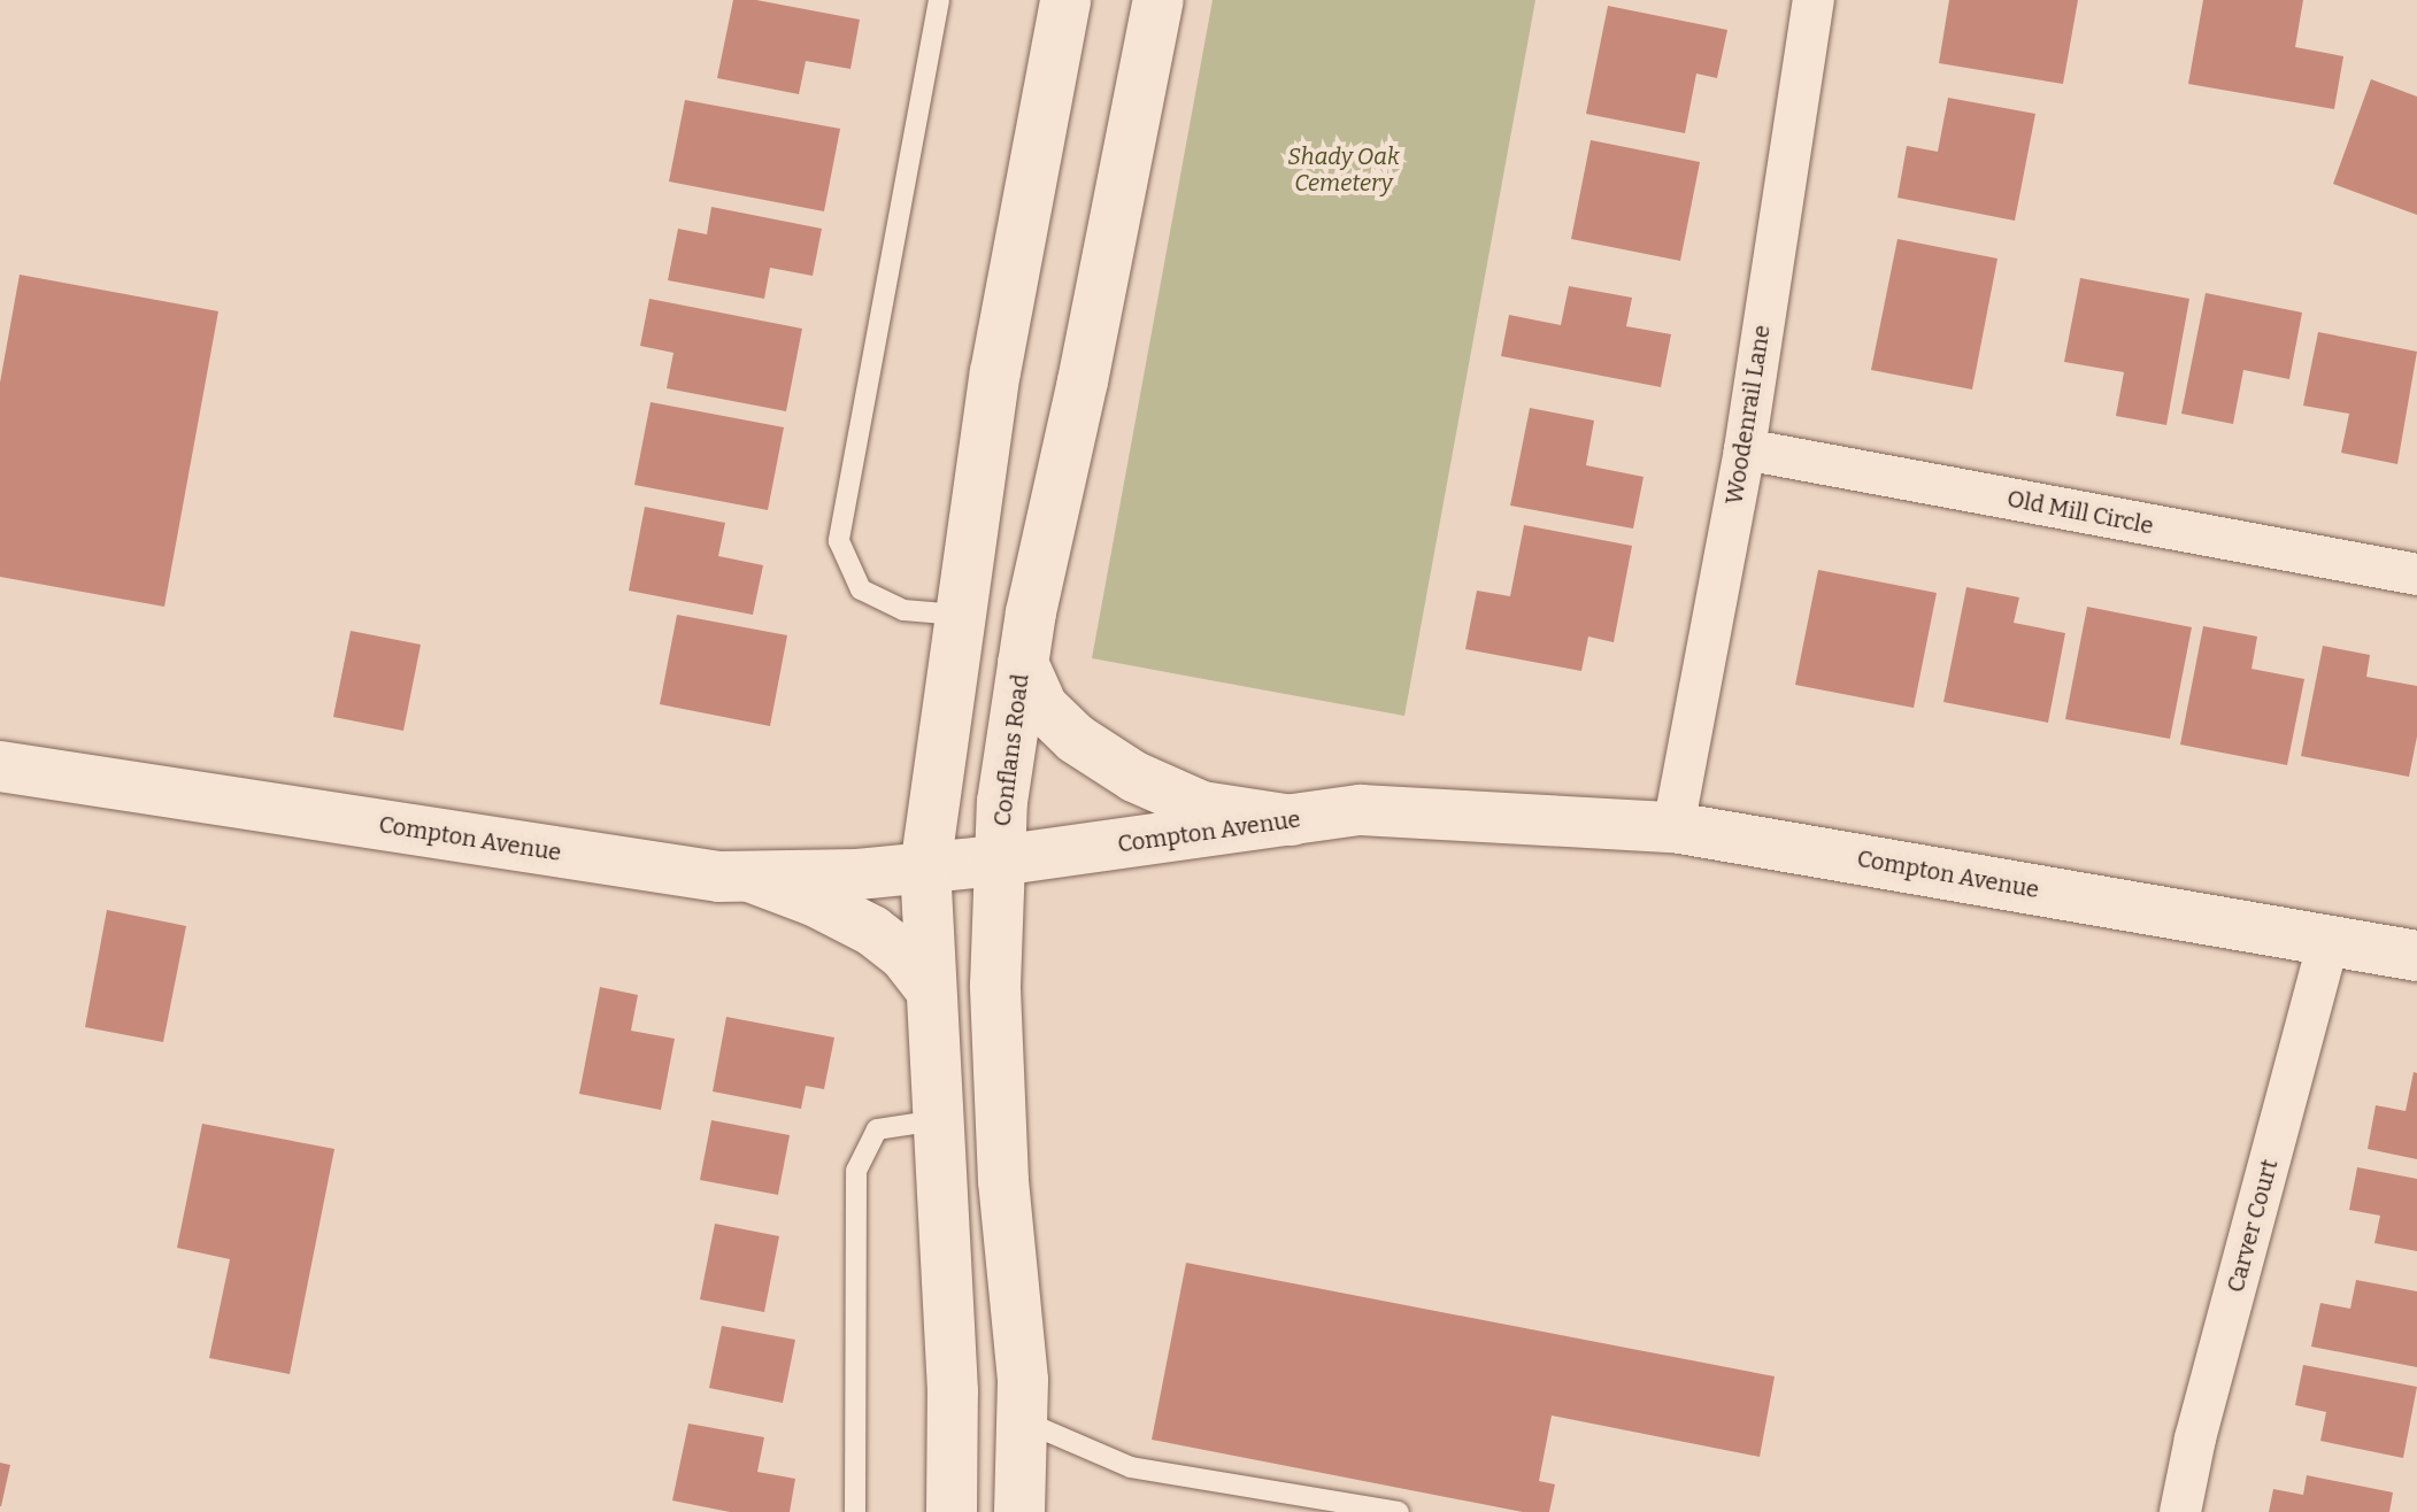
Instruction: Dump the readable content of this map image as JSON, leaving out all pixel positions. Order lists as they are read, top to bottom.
{
  "streets": {
    "main road": ["Conflans Road", "Compton Avenue"],
    "street": ["Woodenrail Lane", "Old Mill Circle", "Carver Court"]
  },
  "crossings": [
    ["Woodenrail Lane", "Old Mill Circle"],
    ["Woodenrail Lane", "Compton Avenue"],
    ["Conflans Road", "Compton Avenue"],
    ["Compton Avenue", "Carver Court"]
  ],
  "parks": ["Shady Oak Cemetery"]
}
